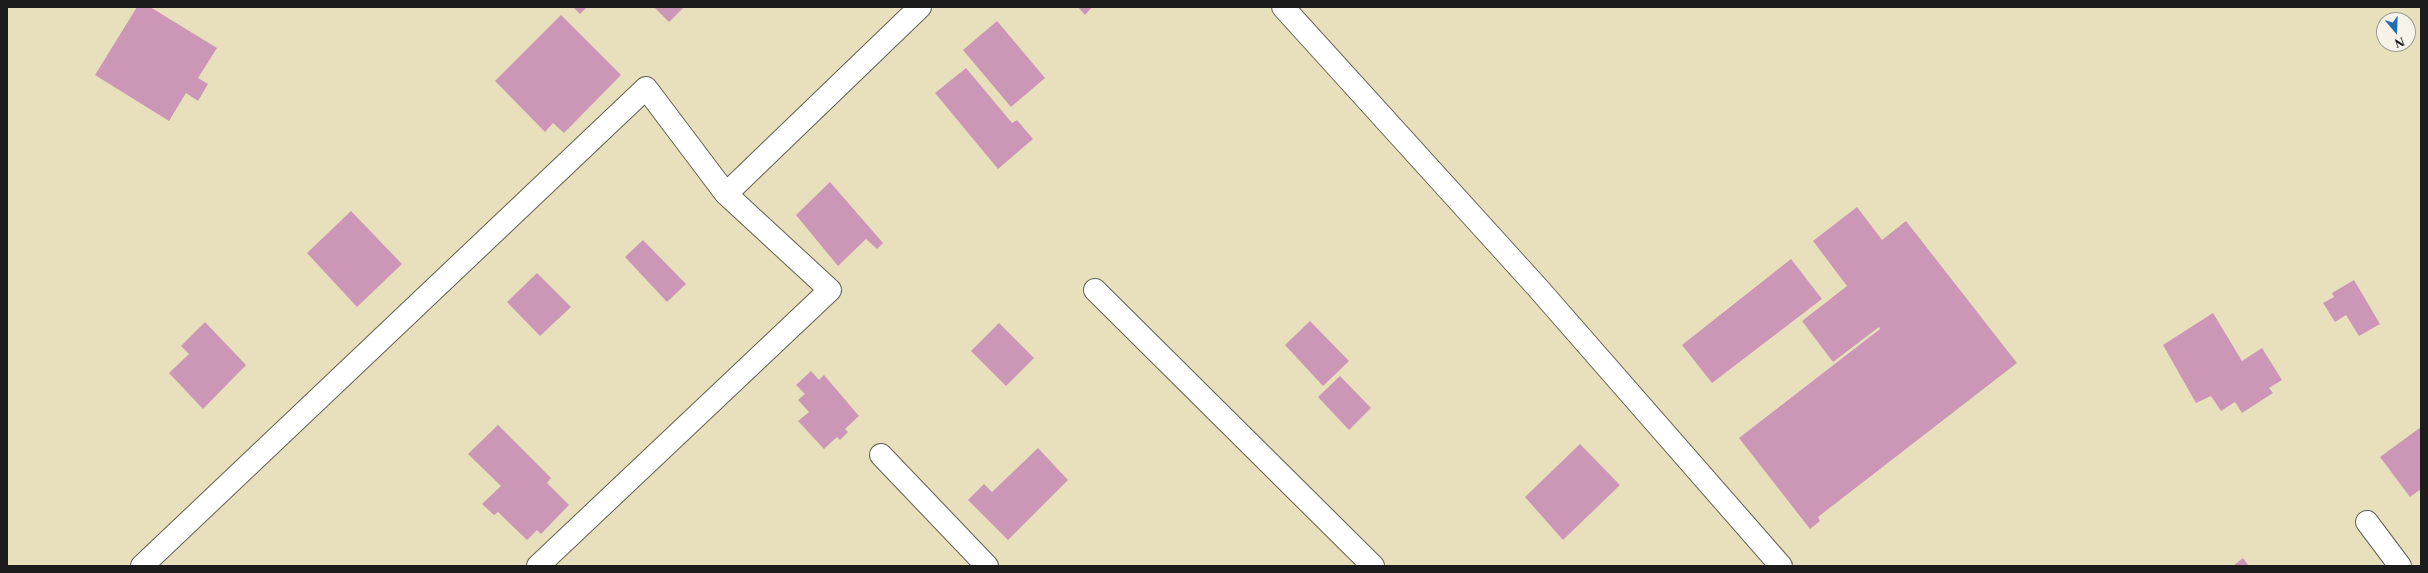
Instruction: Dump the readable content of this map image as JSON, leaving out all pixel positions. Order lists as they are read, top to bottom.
{
  "north": "bottom"
}
